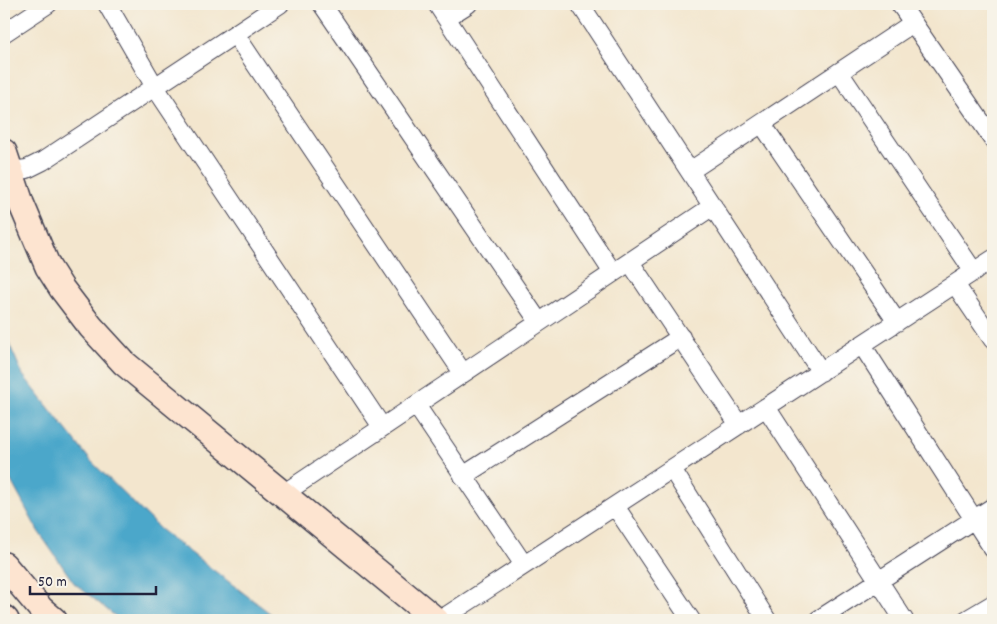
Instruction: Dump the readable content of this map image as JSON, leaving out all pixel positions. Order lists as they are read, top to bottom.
{
  "scale_bar": "50 m"
}
